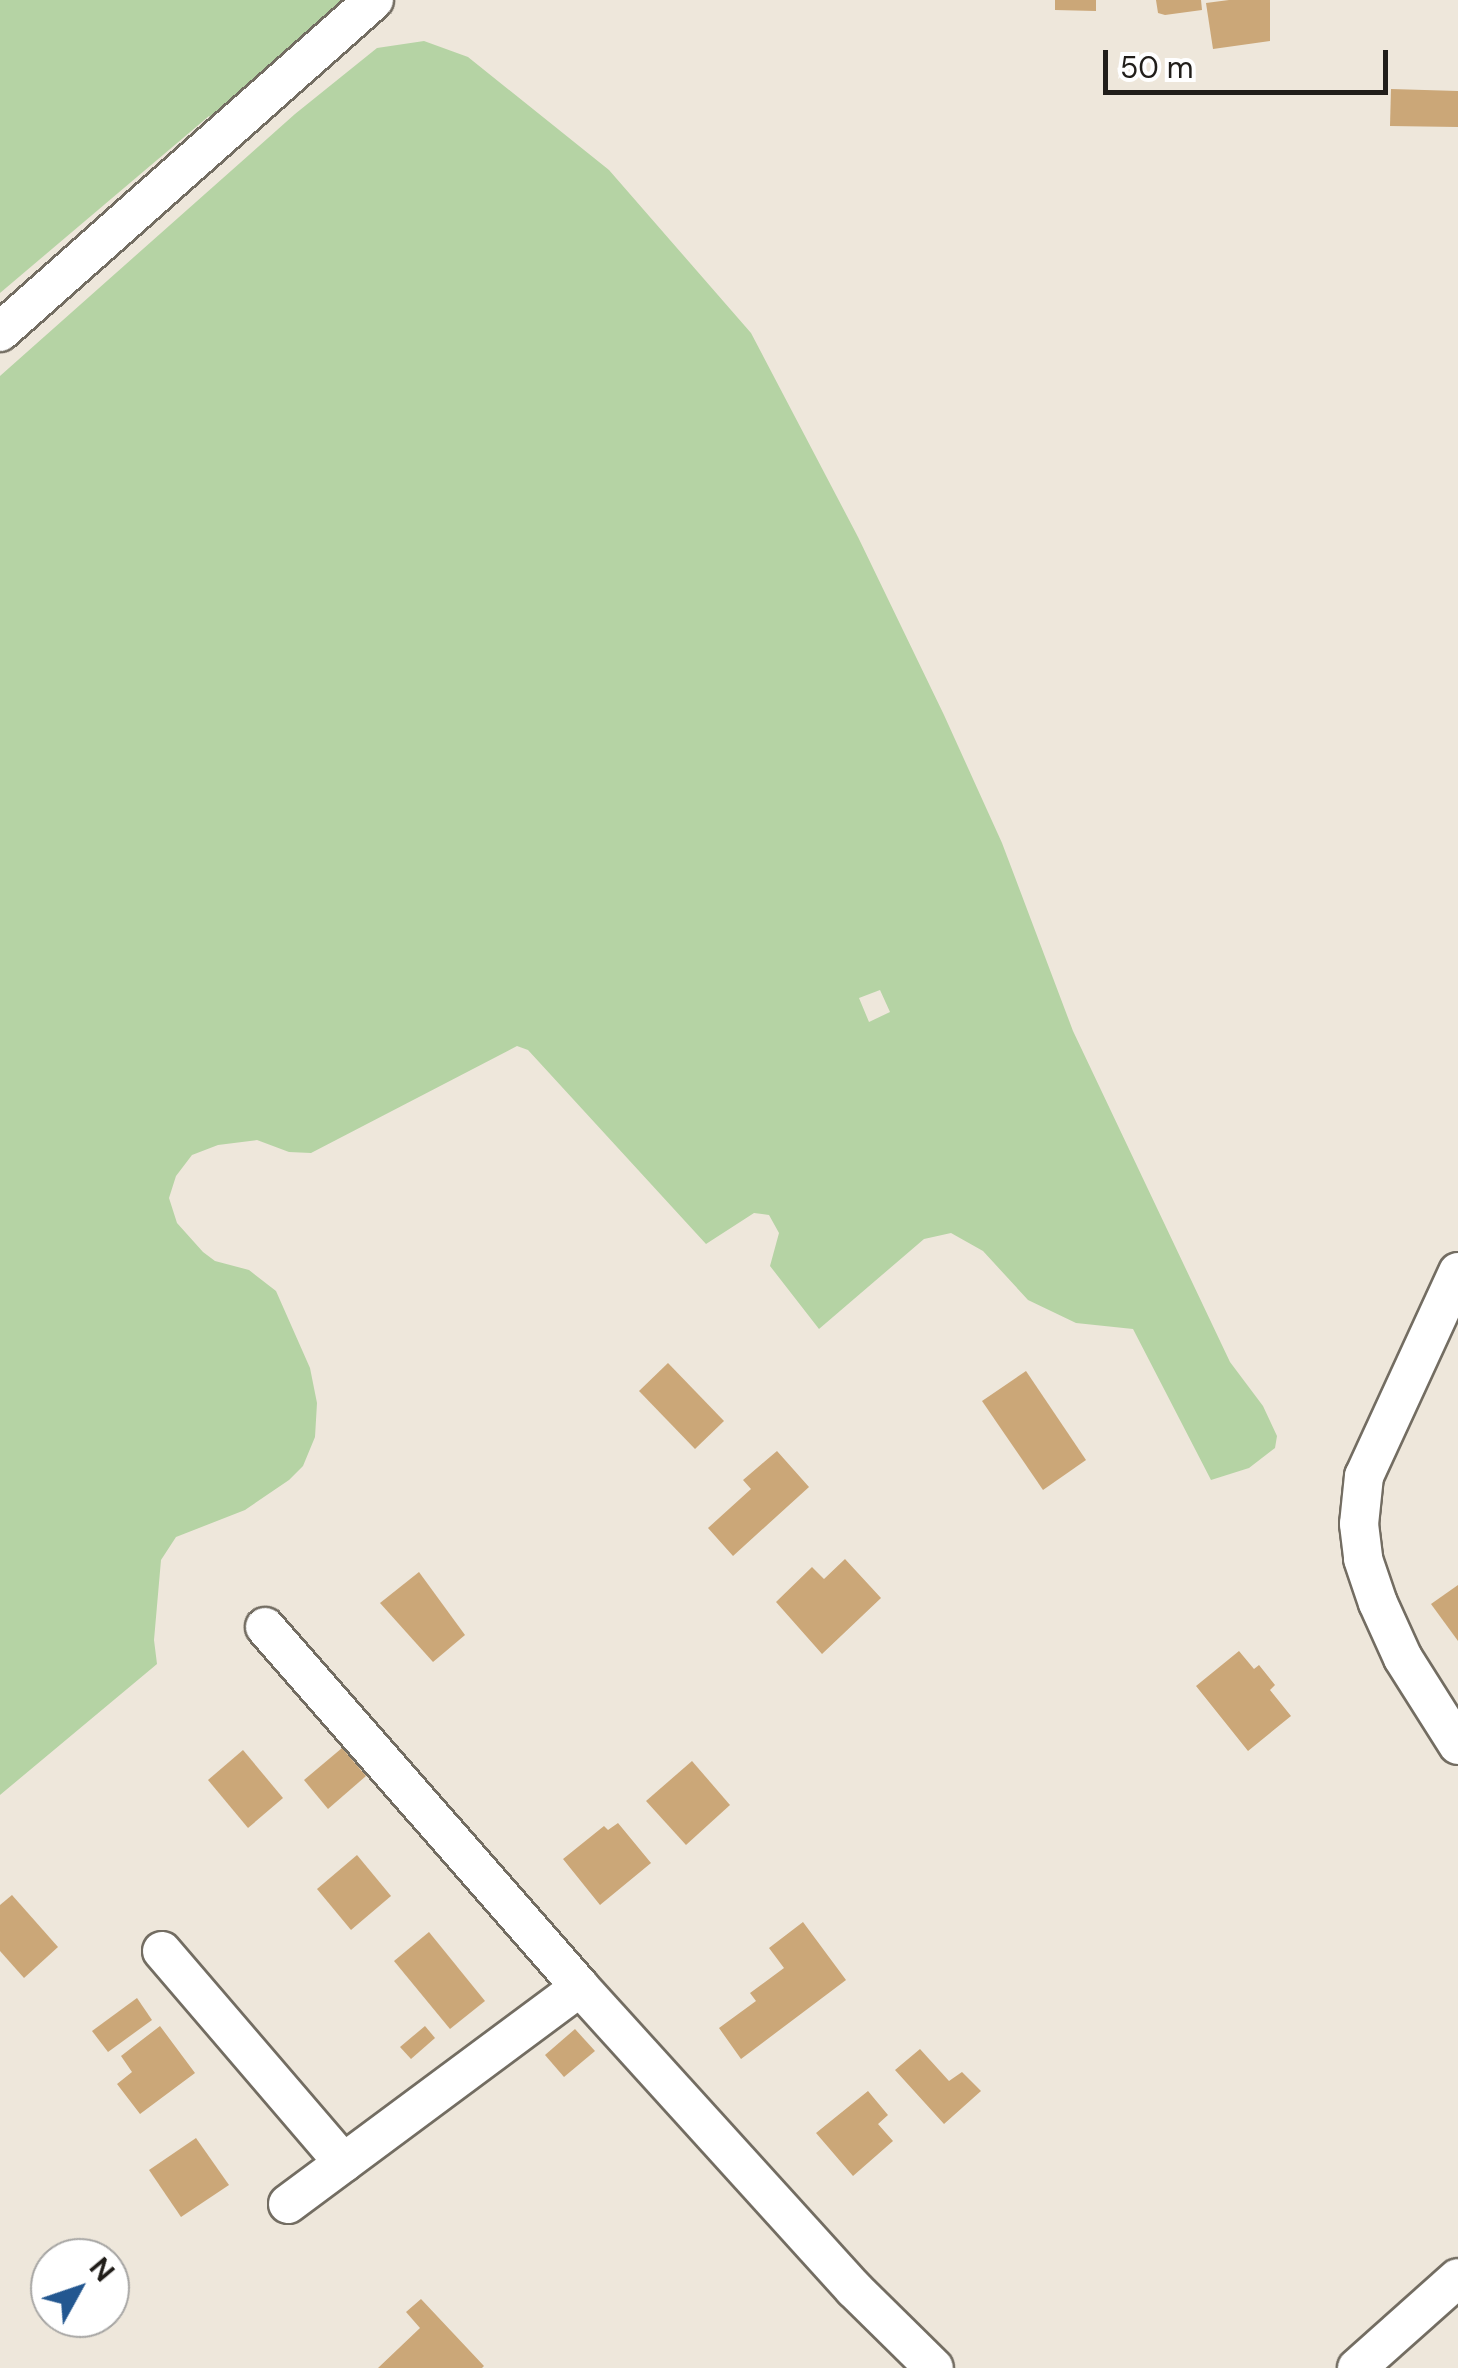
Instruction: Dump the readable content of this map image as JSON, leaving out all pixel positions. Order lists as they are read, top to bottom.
{
  "scale_bar": "50 m",
  "north": "top right"
}
